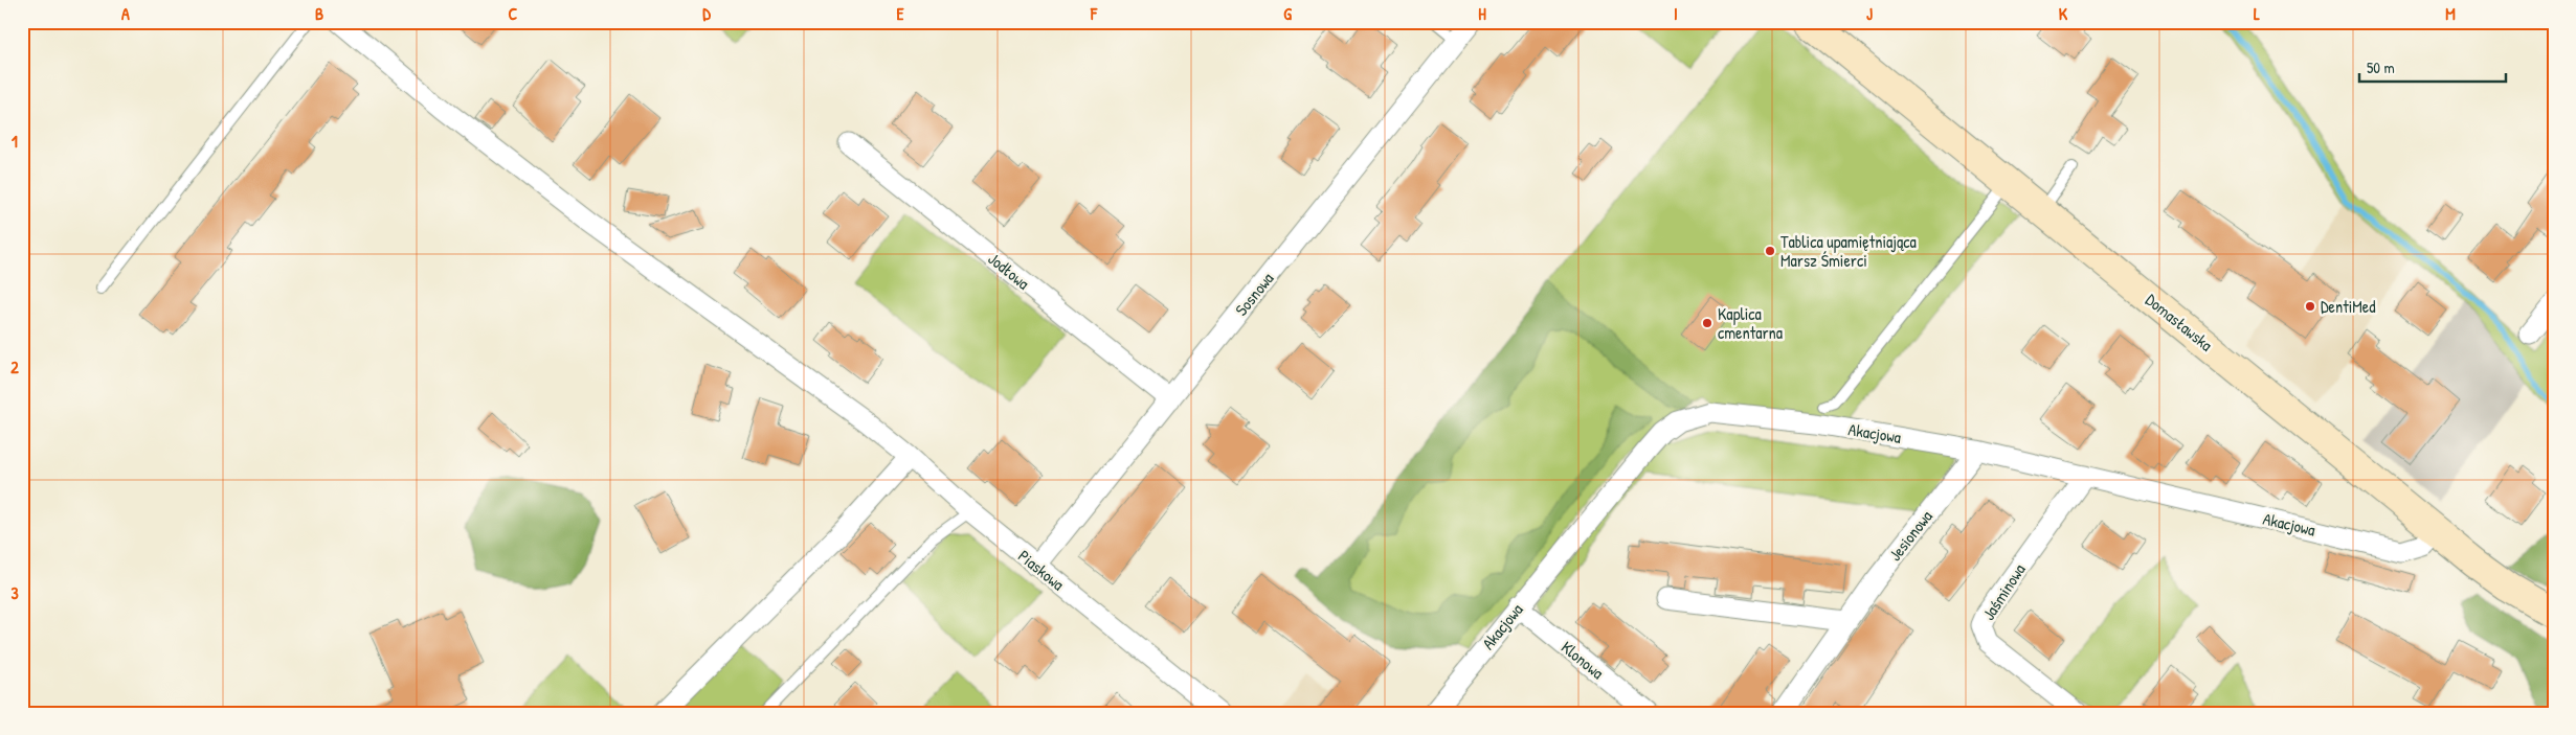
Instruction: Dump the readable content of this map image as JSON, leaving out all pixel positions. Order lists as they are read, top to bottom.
{
  "streets": {
    "street": [
      "Jodłowa",
      "Sosnowa",
      "Domasławska",
      "Akacjowa",
      "Jesionowa",
      "Piaskowa",
      "Jaśminowa",
      "Klonowa"
    ]
  },
  "crossings": [
    ["Jodłowa", "Sosnowa"],
    ["Sosnowa", "Piaskowa"],
    ["Domasławska", "Akacjowa"],
    ["Akacjowa", "Jesionowa"],
    ["Akacjowa", "Jaśminowa"],
    ["Akacjowa", "Klonowa"]
  ],
  "places": ["Tablica upamiętniająca Marsz Śmierci", "DentiMed", "Kaplica cmentarna"],
  "scale_bar": "50 m",
  "grid": {
    "columns": [
      "A",
      "B",
      "C",
      "D",
      "E",
      "F",
      "G",
      "H",
      "I",
      "J",
      "K",
      "L",
      "M"
    ],
    "rows": ["1", "2", "3"]
  }
}
